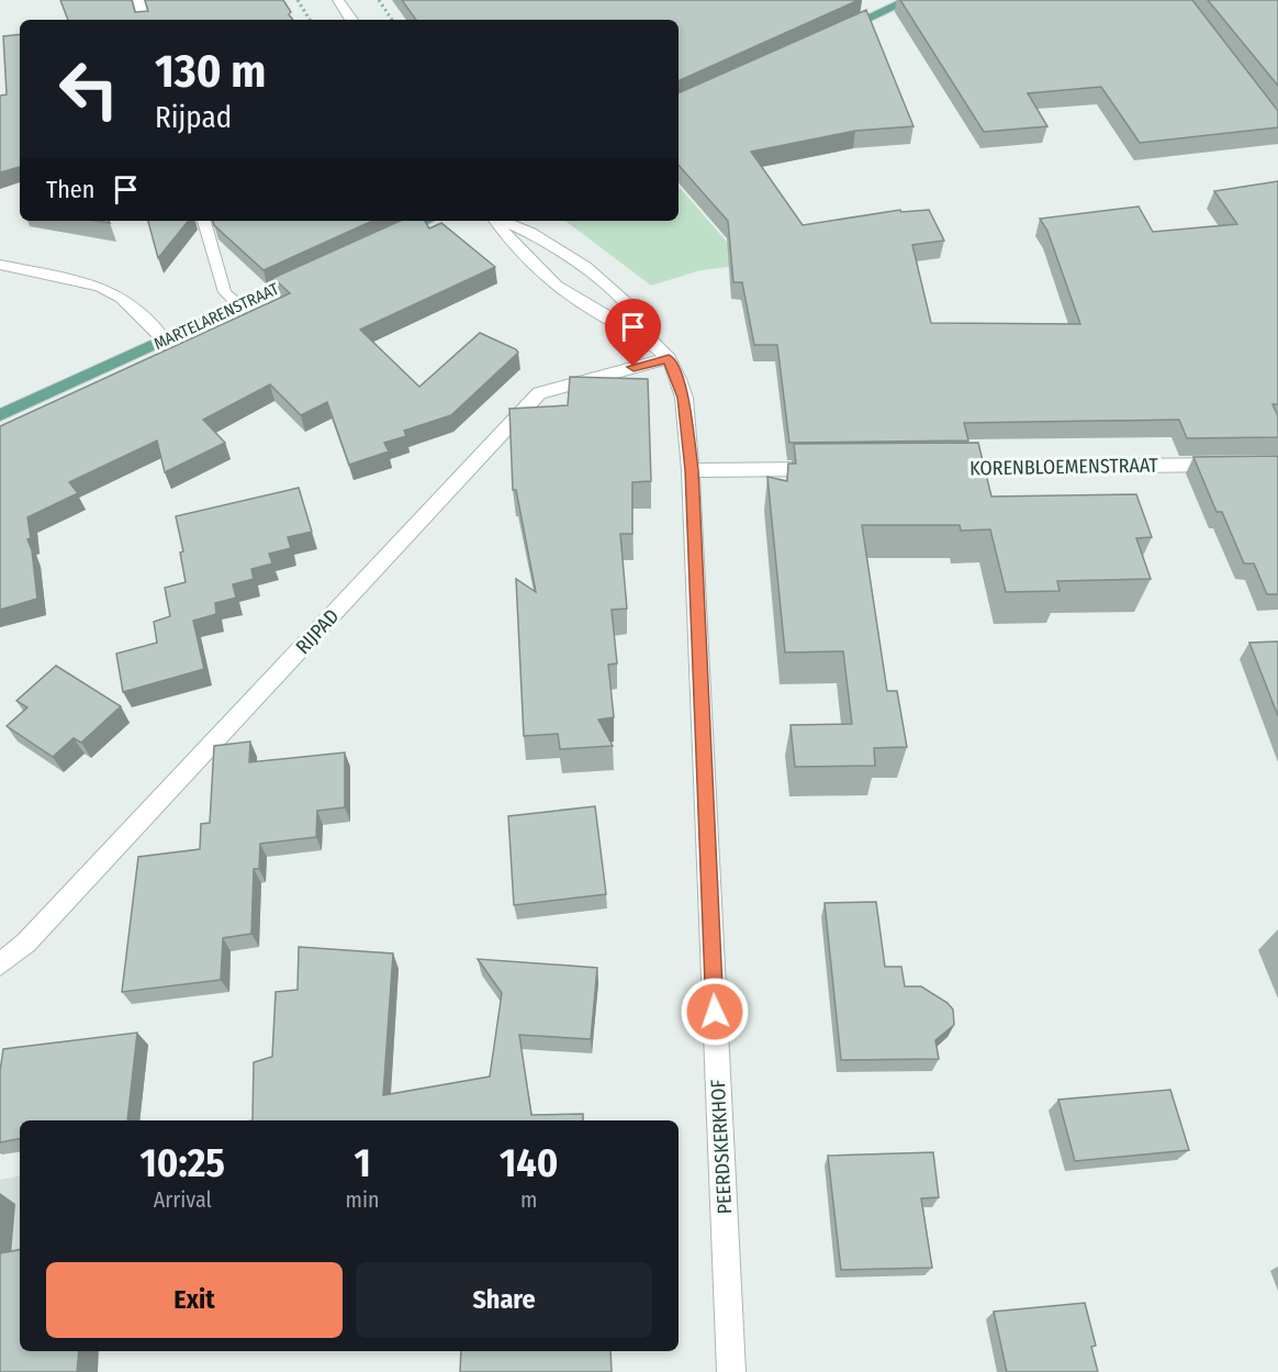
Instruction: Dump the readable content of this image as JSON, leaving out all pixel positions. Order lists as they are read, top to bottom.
{
  "streets": {
    "main road": ["MARTELARENSTRAAT"],
    "street": ["KORENBLOEMENSTRAAT", "RIJPAD", "PEERDSKERKHOF"]
  },
  "crossings": [
    ["RIJPAD", "PEERDSKERKHOF"]
  ],
  "page": {
    "turn": ["130 m", "Rijpad"],
    "then": "Then",
    "eta": [
      "10:25",
      "Arrival",
      "1",
      "min",
      "140",
      "m"
    ],
    "buttons": ["Exit", "Share"]
  }
}
